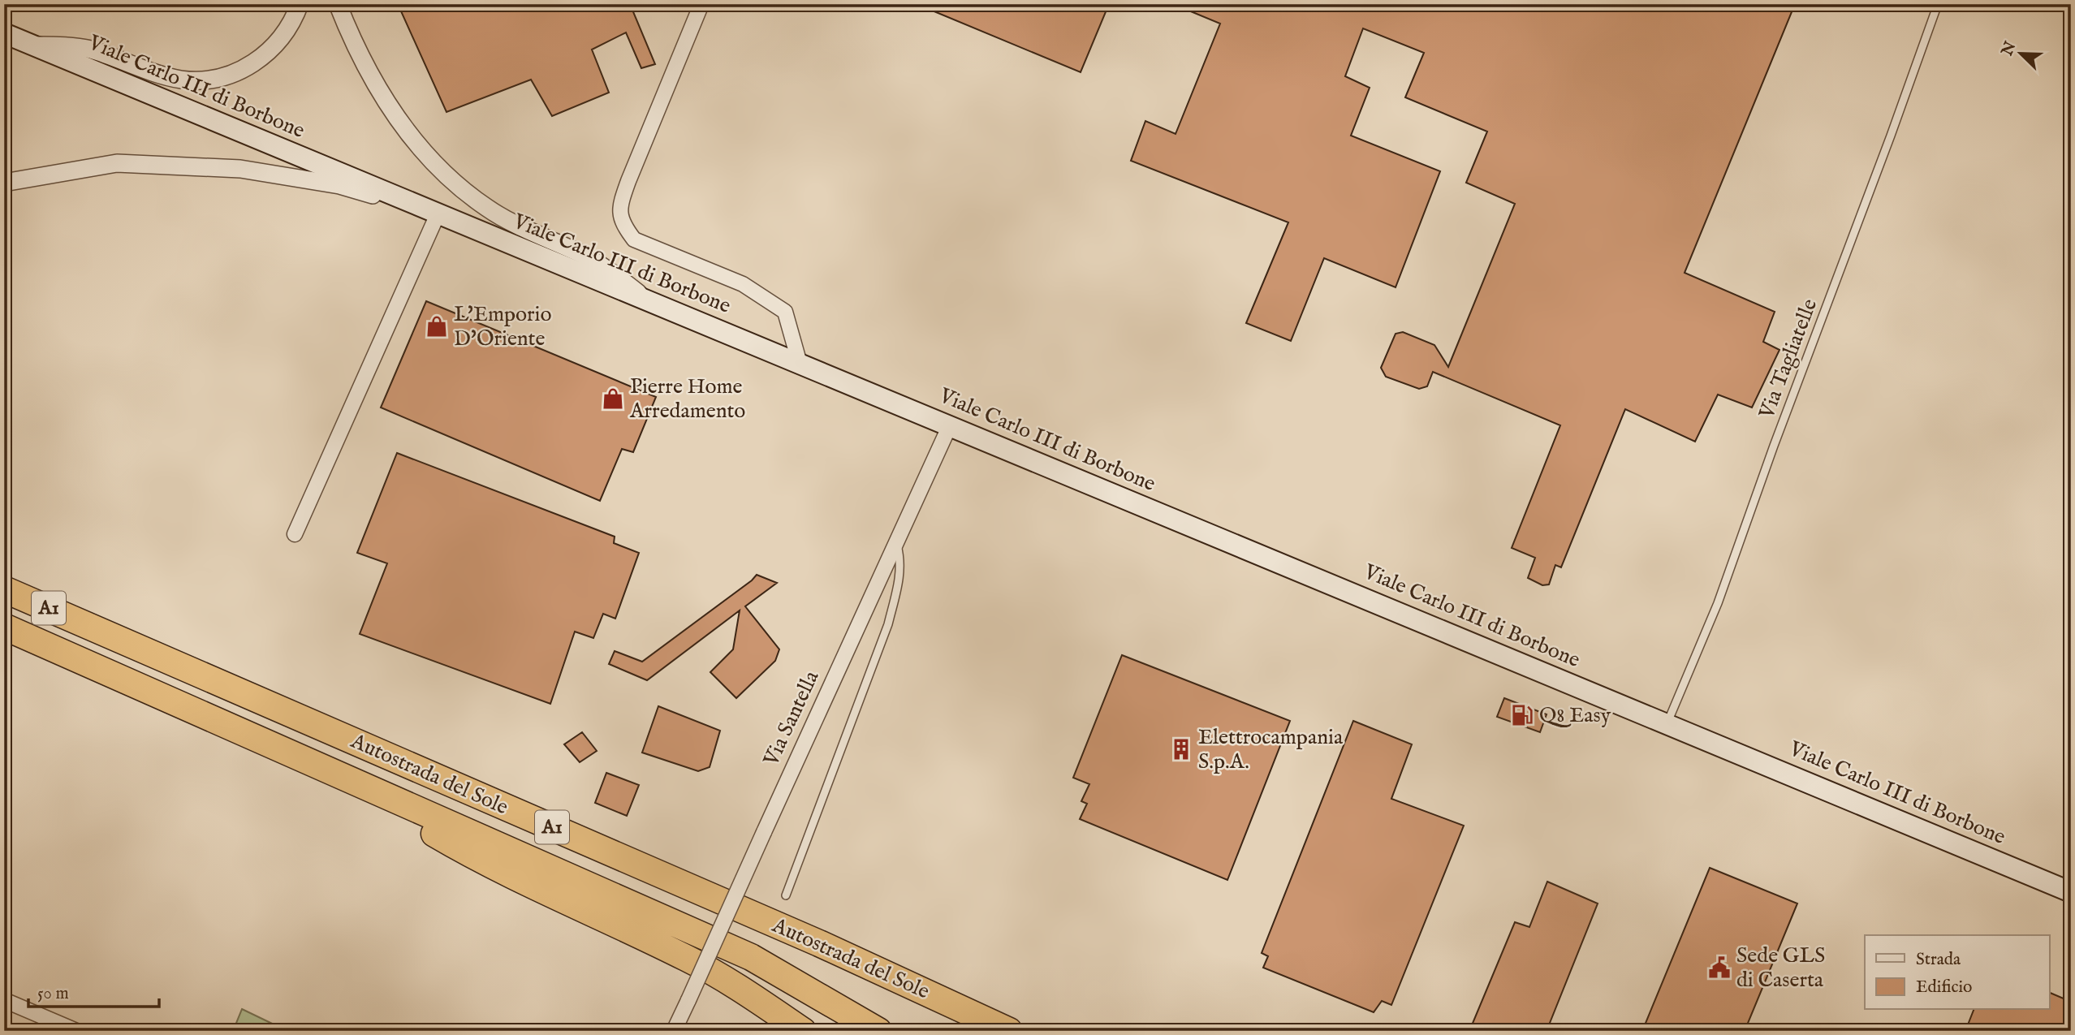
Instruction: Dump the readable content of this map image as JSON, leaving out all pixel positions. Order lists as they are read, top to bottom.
{
  "streets": {
    "highway": ["A1", "Autostrada del Sole"],
    "main road": ["Viale Carlo III di Borbone"],
    "street": ["Via Santella"],
    "lane": ["Via Tagliatelle"]
  },
  "crossings": [
    ["Viale Carlo III di Borbone", "Via Tagliatelle"],
    ["Viale Carlo III di Borbone", "Via Santella"]
  ],
  "places": {
    "shop": ["L'Emporio D'Oriente", "Pierre Home Arredamento"],
    "fuel station": ["Q8 Easy"],
    "building": ["Elettrocampania S.p.A."],
    "public building": ["Sede GLS di Caserta"]
  },
  "legend": ["Strada", "Edificio"],
  "scale_bar": "50 m",
  "north": "top left"
}
